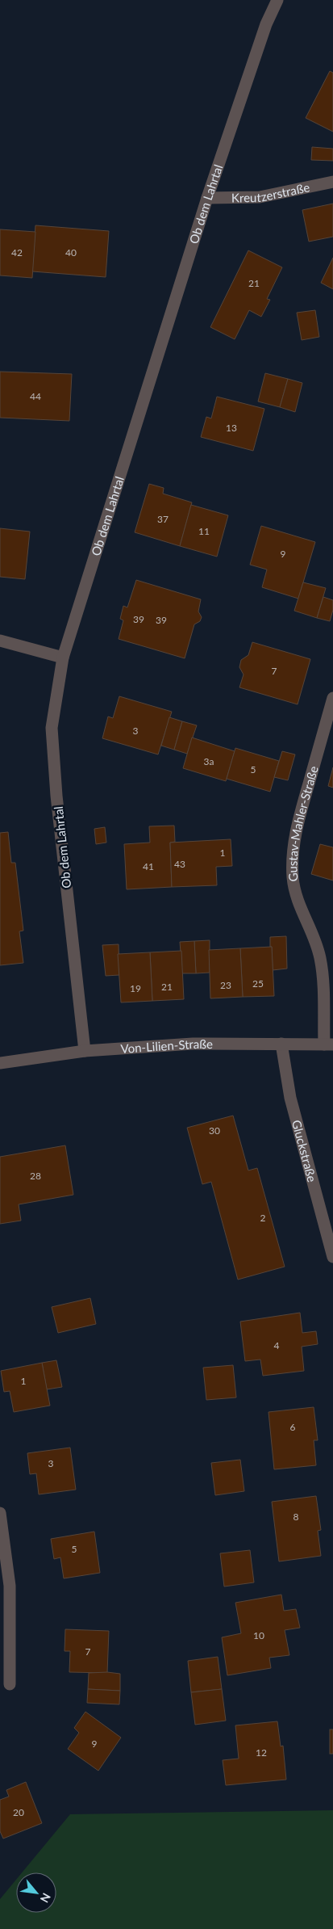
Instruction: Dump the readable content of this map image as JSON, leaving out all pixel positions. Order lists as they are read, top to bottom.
{
  "streets": {
    "street": [
      "Kreutzerstraße",
      "Ob dem Lahrtal",
      "Gustav-Mahler-Straße",
      "Von-Lilien-Straße",
      "Gluckstraße"
    ]
  },
  "crossings": [
    ["Kreutzerstraße", "Ob dem Lahrtal"],
    ["Ob dem Lahrtal", "Von-Lilien-Straße"],
    ["Gustav-Mahler-Straße", "Von-Lilien-Straße"],
    ["Von-Lilien-Straße", "Gluckstraße"]
  ],
  "house_numbers": [
    "42",
    "40",
    "21",
    "44",
    "13",
    "37",
    "11",
    "9",
    "39",
    "39",
    "7",
    "3",
    "3a",
    "5",
    "1",
    "43",
    "41",
    "25",
    "23",
    "21",
    "19",
    "30",
    "28",
    "2",
    "4",
    "1",
    "6",
    "3",
    "8",
    "5",
    "10",
    "7",
    "9",
    "12",
    "20"
  ],
  "north": "bottom right"
}
